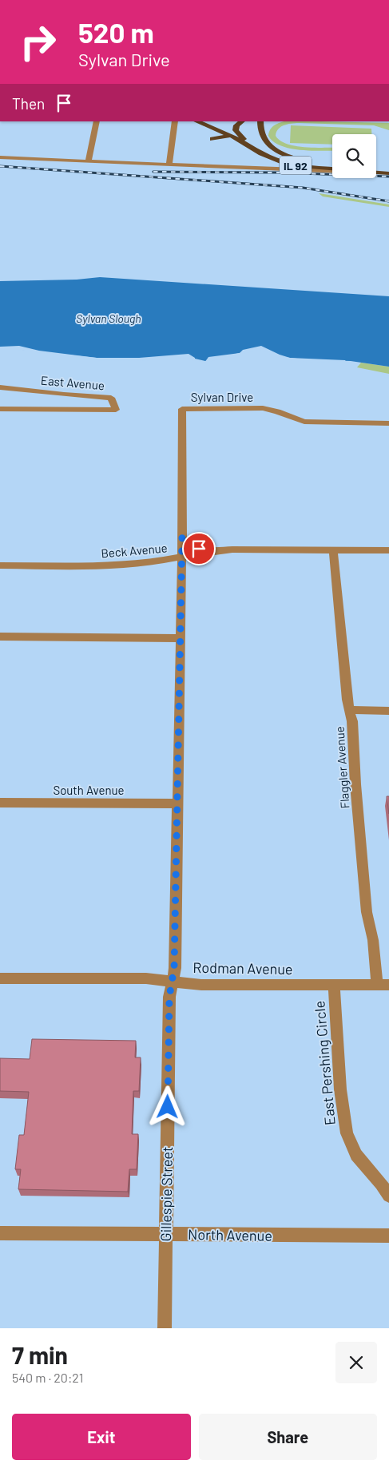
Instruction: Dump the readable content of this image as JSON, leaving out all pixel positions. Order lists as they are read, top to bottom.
{
  "streets": {
    "main road": ["IL 92"],
    "street": [
      "East Avenue",
      "Sylvan Drive",
      "Beck Avenue",
      "Flaggler Avenue",
      "South Avenue",
      "Rodman Avenue",
      "East Pershing Circle",
      "Gillespie Street",
      "North Avenue"
    ]
  },
  "crossings": [
    ["Sylvan Drive", "Beck Avenue"],
    ["Sylvan Drive", "Gillespie Street"],
    ["Beck Avenue", "Flaggler Avenue"],
    ["Beck Avenue", "Gillespie Street"],
    ["Flaggler Avenue", "Rodman Avenue"],
    ["South Avenue", "Gillespie Street"],
    ["Rodman Avenue", "East Pershing Circle"],
    ["Rodman Avenue", "Gillespie Street"],
    ["Gillespie Street", "North Avenue"]
  ],
  "water": ["Sylvan Slough"],
  "page": {
    "turn": ["520 m", "Sylvan Drive"],
    "then": "Then",
    "heading": ["7 min", "540 m · 20:21"],
    "buttons": ["Exit", "Share"]
  }
}
